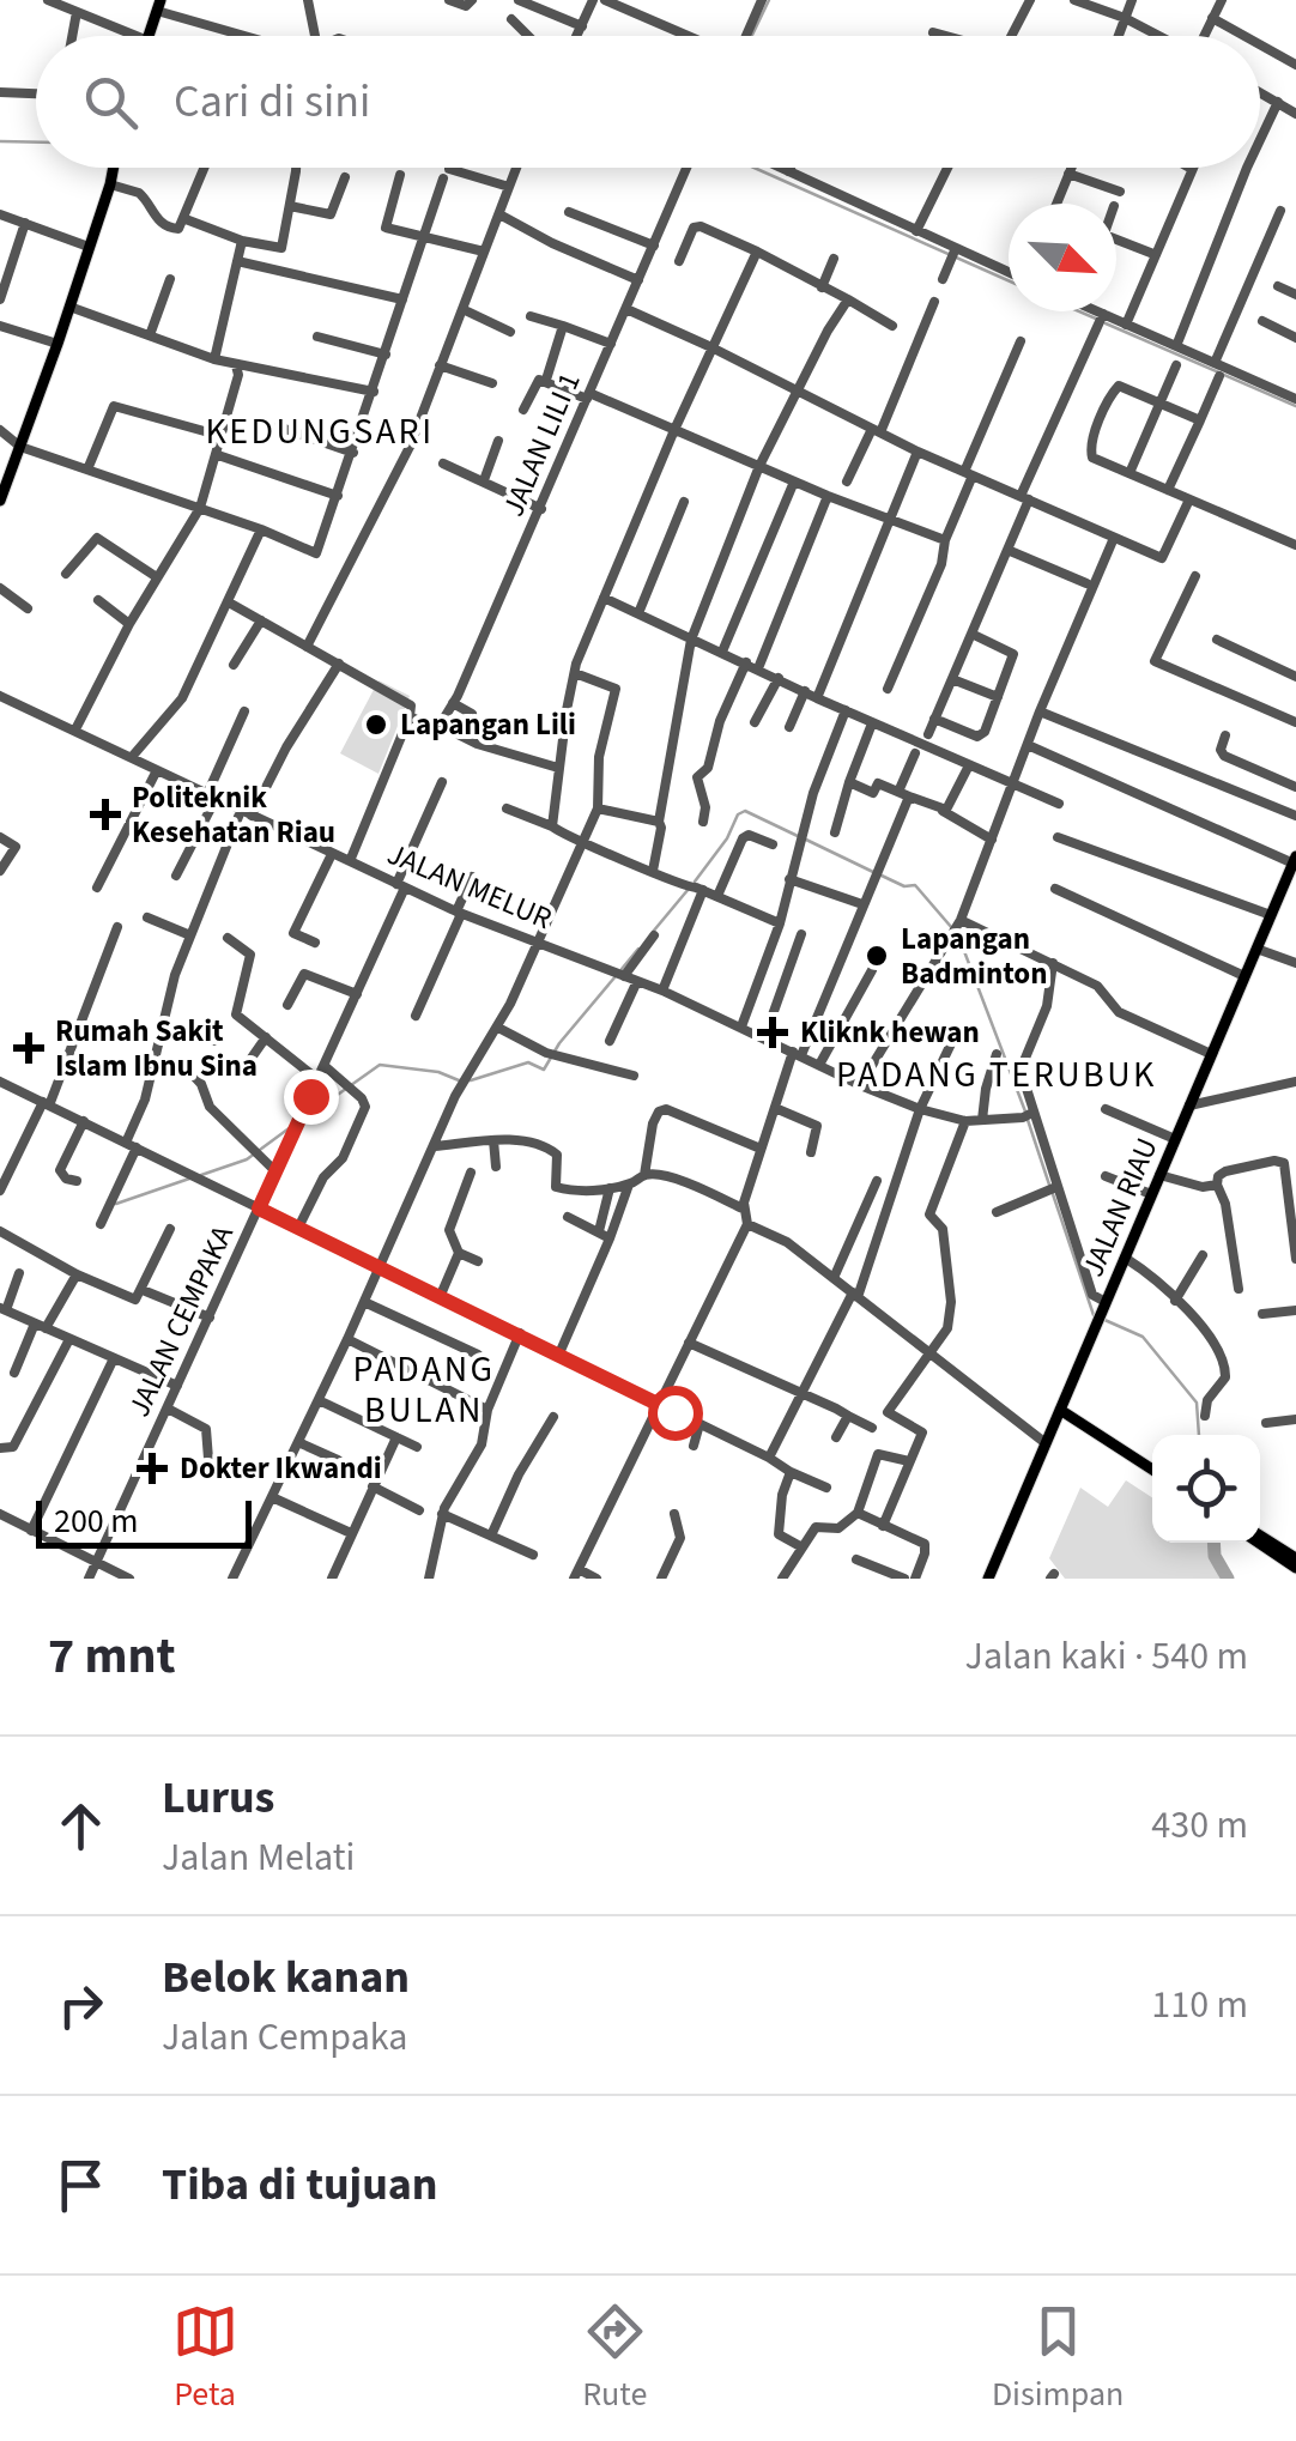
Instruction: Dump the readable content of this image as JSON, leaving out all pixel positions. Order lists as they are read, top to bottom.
{
  "streets": {
    "main road": ["JALAN RIAU"],
    "street": ["JALAN LILI 1", "JALAN MELUR", "JALAN CEMPAKA"]
  },
  "crossings": [
    ["JALAN MELUR", "JALAN CEMPAKA"]
  ],
  "districts": ["KEDUNGSARI", "PADANG TERUBUK", "PADANG BULAN"],
  "places": {
    "other": ["Lapangan Lili", "Lapangan Badminton"],
    "health": [
      "Politeknik Kesehatan Riau",
      "Kliknk hewan",
      "Rumah Sakit Islam Ibnu Sina",
      "Dokter Ikwandi"
    ]
  },
  "scale_bar": "200 m",
  "north": "bottom right",
  "page": {
    "search": "Cari di sini",
    "scale": "200 m",
    "heading": ["7 mnt", "Jalan kaki · 540 m"],
    "list": [
      ["Lurus", "Jalan Melati", "430 m"],
      ["Belok kanan", "Jalan Cempaka", "110 m"],
      "Tiba di tujuan"
    ],
    "nav": ["Peta", "Rute", "Disimpan"]
  }
}
